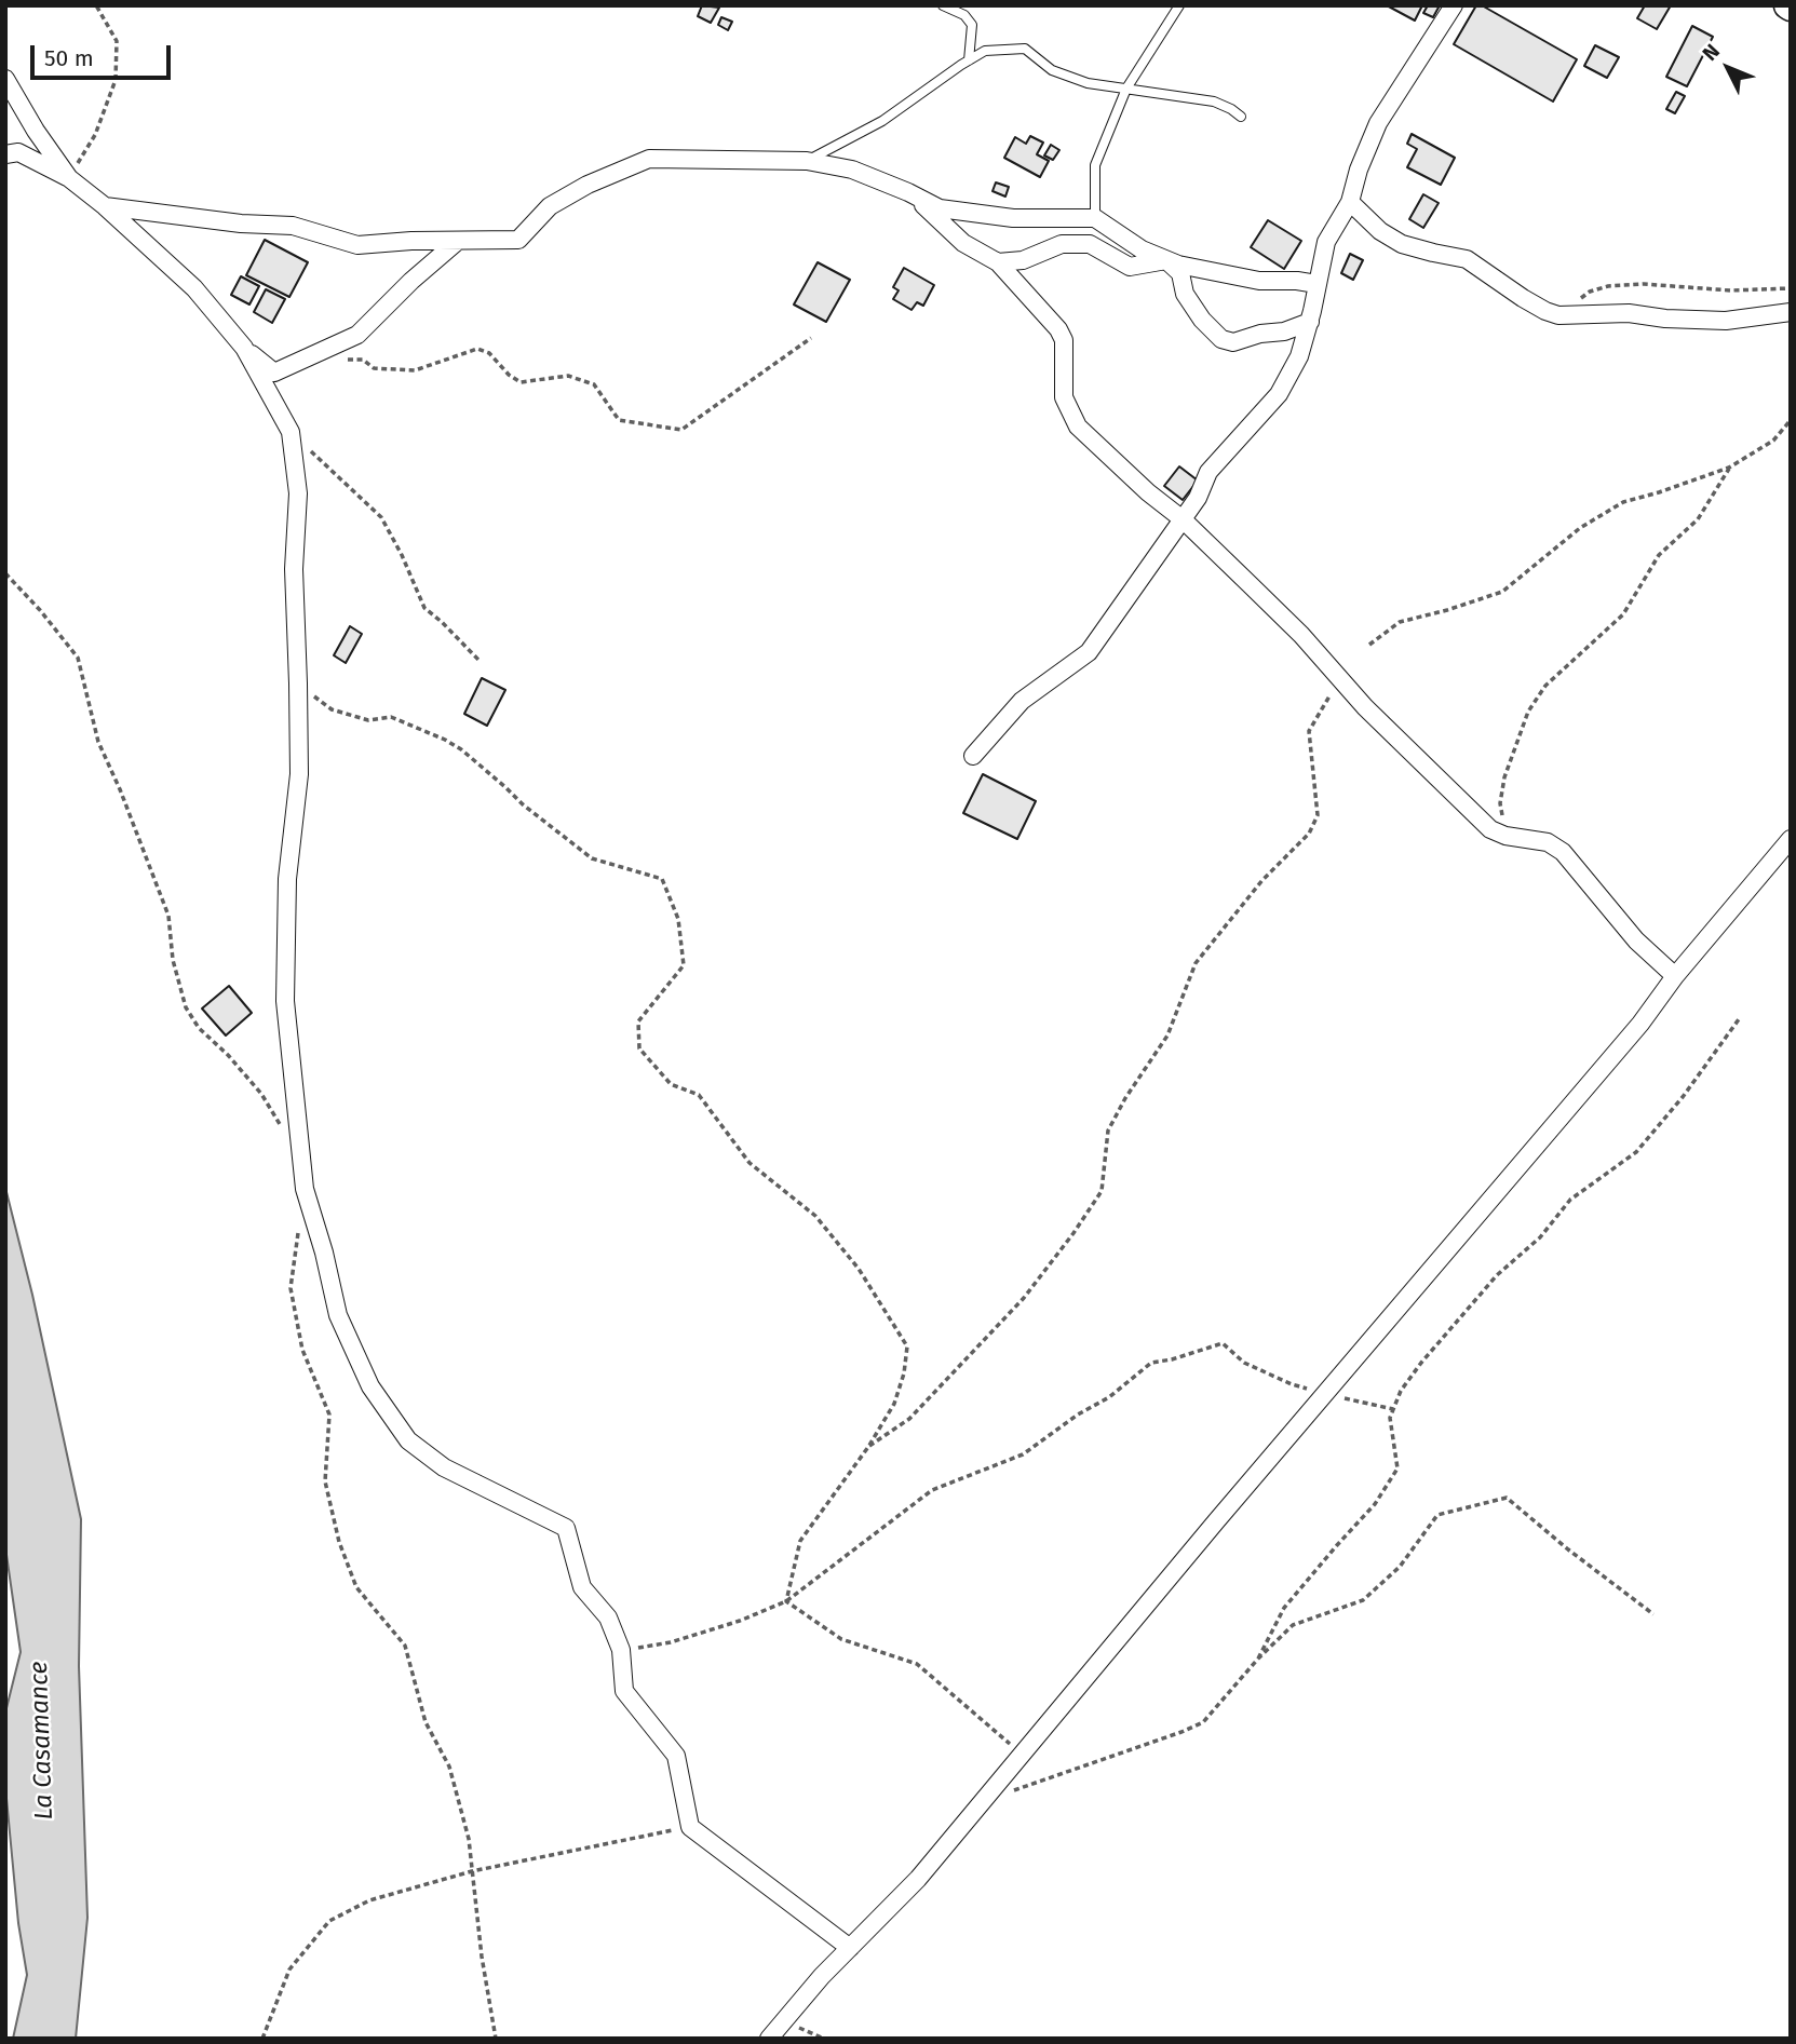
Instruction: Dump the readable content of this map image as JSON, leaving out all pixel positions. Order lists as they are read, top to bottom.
{
  "water": ["La Casamance"],
  "scale_bar": "50 m",
  "north": "top left"
}
